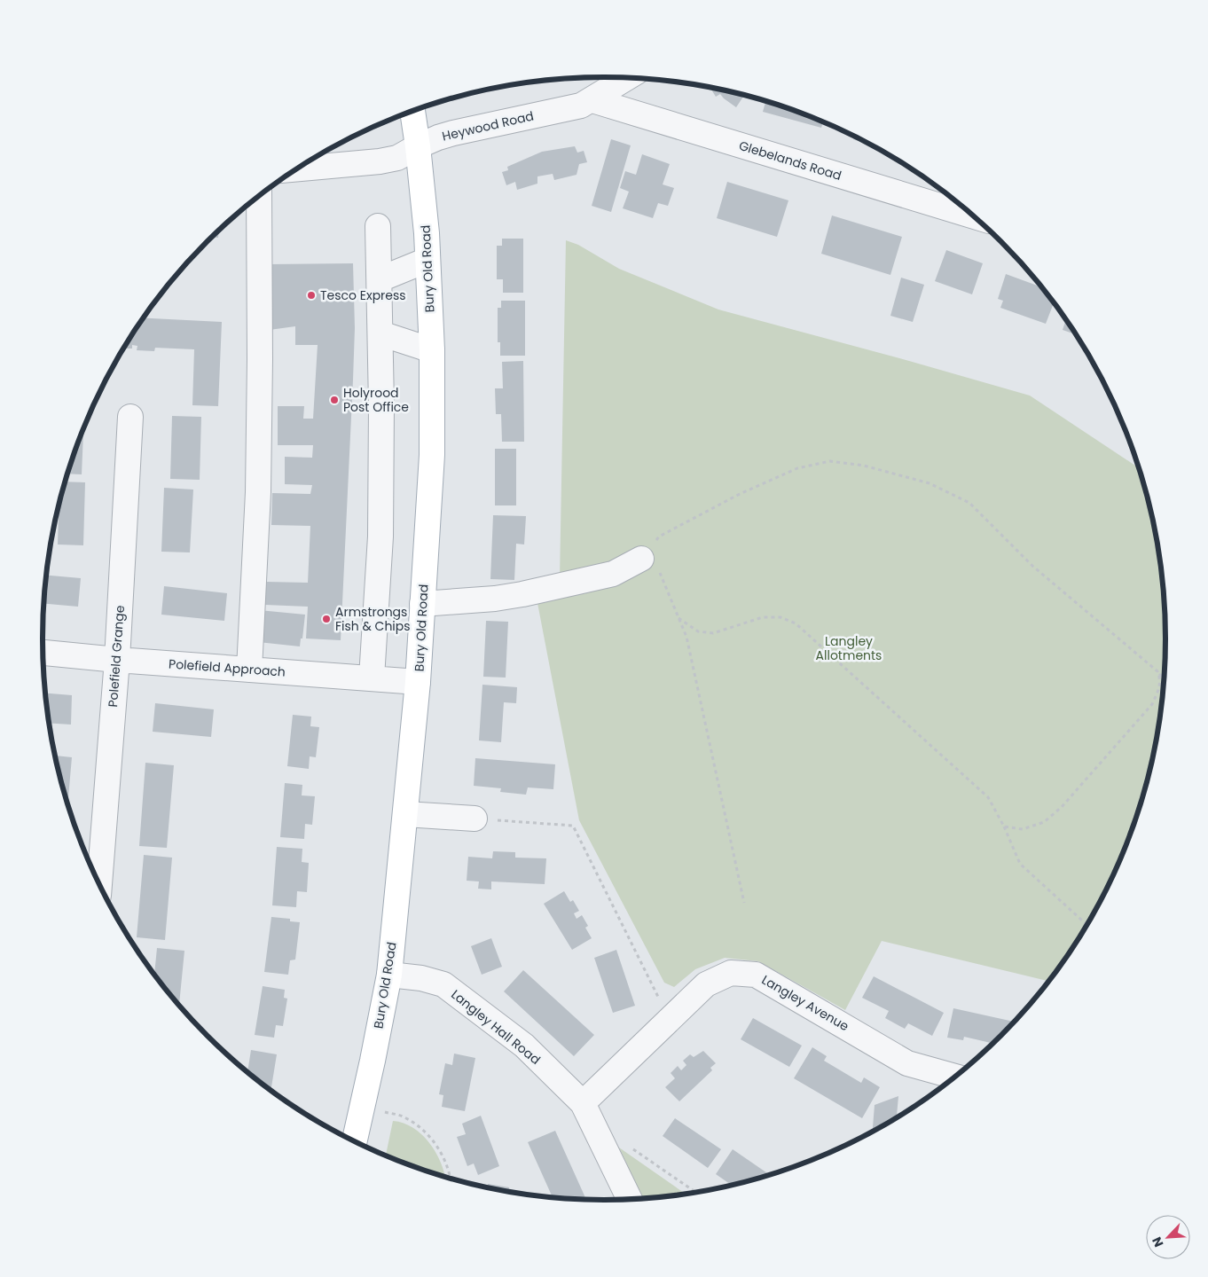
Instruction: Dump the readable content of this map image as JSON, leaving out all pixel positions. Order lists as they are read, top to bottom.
{
  "streets": {
    "main road": ["Bury Old Road"],
    "street": [
      "Heywood Road",
      "Glebelands Road",
      "Polefield Grange",
      "Polefield Approach",
      "Langley Avenue",
      "Langley Hall Road"
    ]
  },
  "crossings": [
    ["Heywood Road", "Glebelands Road"],
    ["Heywood Road", "Bury Old Road"],
    ["Bury Old Road", "Polefield Approach"],
    ["Bury Old Road", "Langley Hall Road"],
    ["Polefield Grange", "Polefield Approach"],
    ["Langley Avenue", "Langley Hall Road"]
  ],
  "parks": ["Langley Allotments"],
  "places": ["Tesco Express", "Holyrood Post Office", "Armstrongs Fish & Chips"],
  "north": "bottom left"
}
